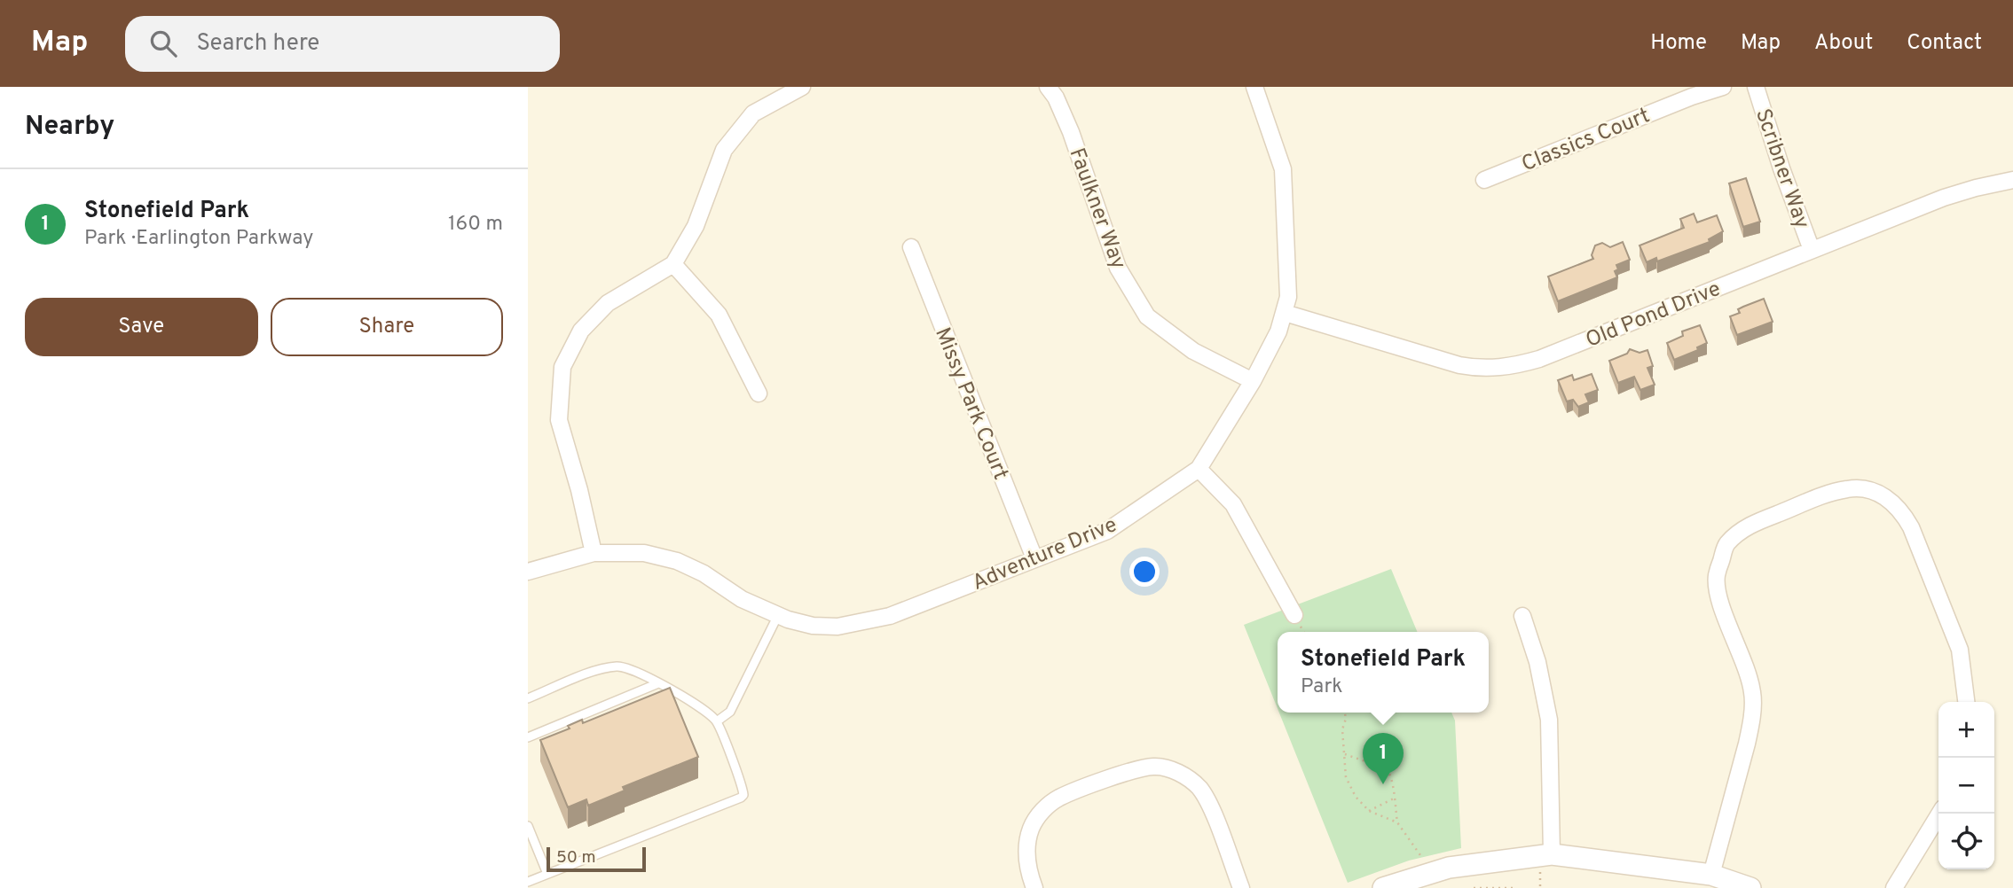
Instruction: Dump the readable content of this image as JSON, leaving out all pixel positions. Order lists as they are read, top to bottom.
{
  "streets": {
    "street": [
      "Classics Court",
      "Scribner Way",
      "Faulkner Way",
      "Old Pond Drive",
      "Missy Park Court",
      "Adventure Drive"
    ]
  },
  "crossings": [
    ["Scribner Way", "Old Pond Drive"],
    ["Faulkner Way", "Adventure Drive"],
    ["Old Pond Drive", "Adventure Drive"],
    ["Missy Park Court", "Adventure Drive"]
  ],
  "scale_bar": "50 m",
  "page": {
    "header": "Map",
    "search": "Search here",
    "nav": [
      "Home",
      "Map",
      "About",
      "Contact"
    ],
    "heading": "Nearby",
    "list": [
      {
        "mark": "1",
        "name": "Stonefield Park",
        "note": "Park · Earlington Parkway",
        "value": "160 m"
      }
    ],
    "buttons": ["Save", "Share"],
    "popup": ["Stonefield Park", "Park"],
    "map_buttons": ["+", "−"],
    "pins": "1",
    "scale": "50 m"
  }
}
